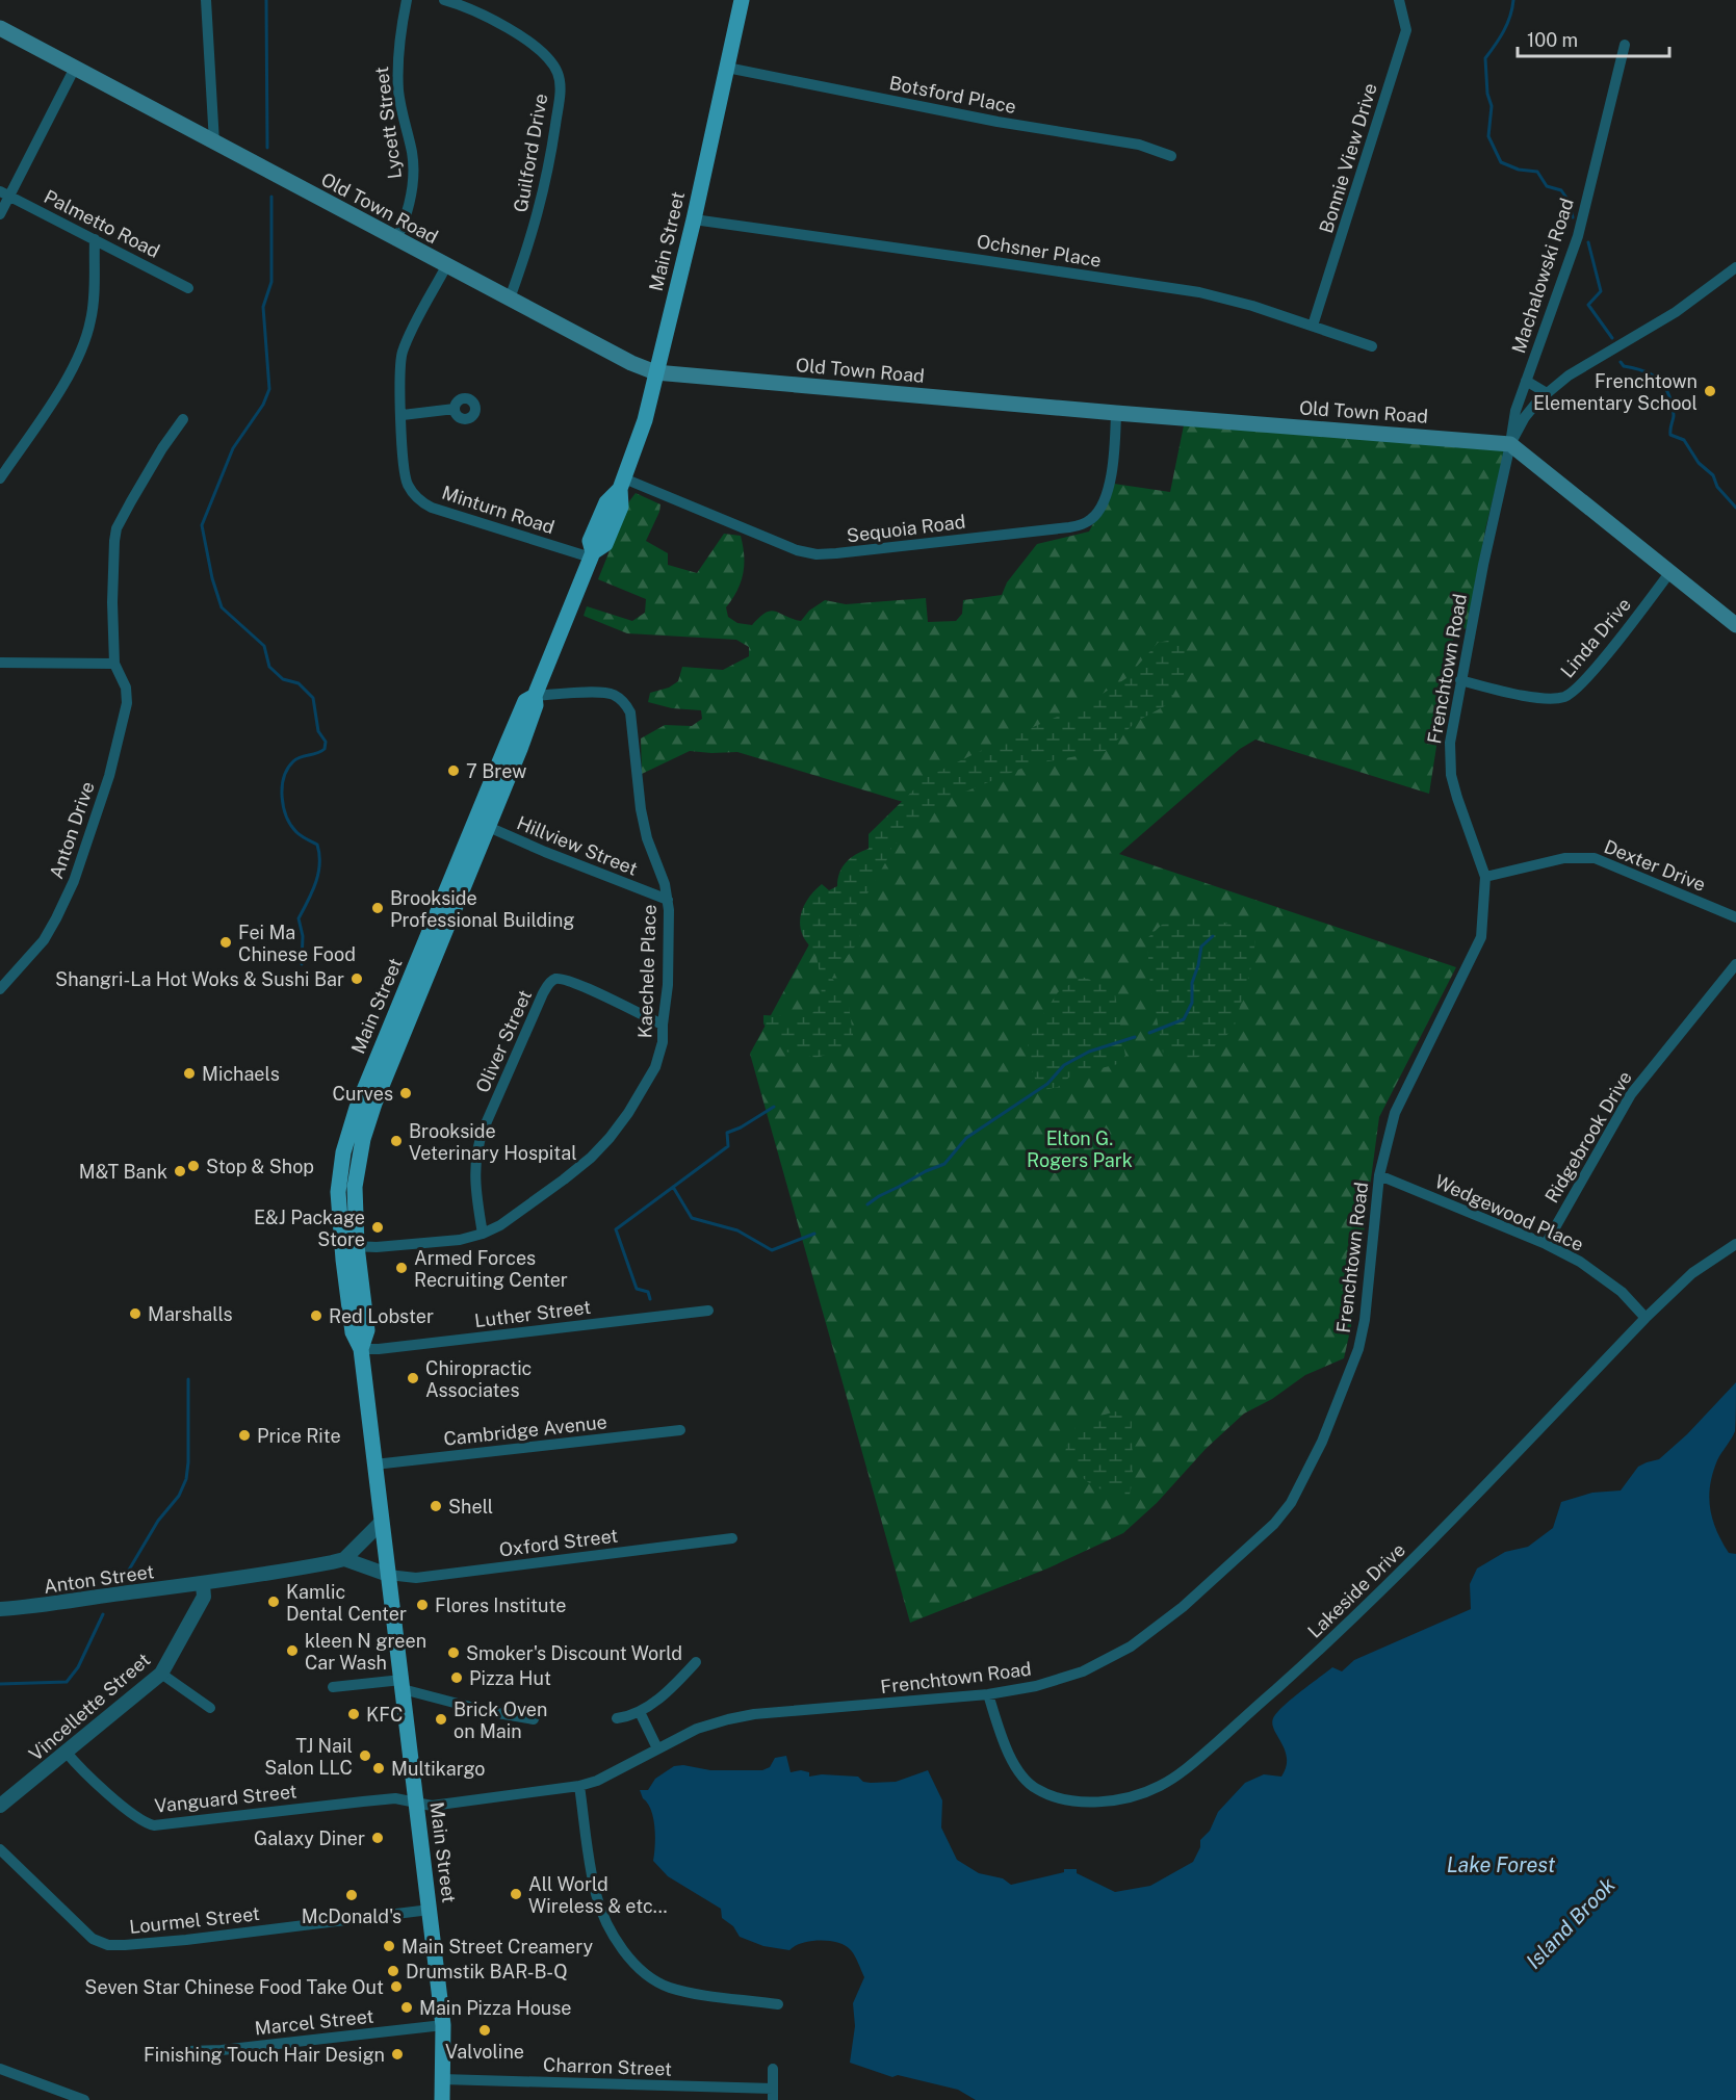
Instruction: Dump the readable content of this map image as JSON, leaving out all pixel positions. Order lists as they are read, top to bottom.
{
  "streets": {
    "main road": ["Old Town Road", "Main Street"],
    "street": [
      "Botsford Place",
      "Lycett Street",
      "Guilford Drive",
      "Bonnie View Drive",
      "Palmetto Road",
      "Ochsner Place",
      "Machalowski Road",
      "Minturn Road",
      "Sequoia Road",
      "Linda Drive",
      "Frenchtown Road",
      "Anton Drive",
      "Hillview Street",
      "Dexter Drive",
      "Kaechele Place",
      "Oliver Street",
      "Ridgebrook Drive",
      "Wedgewood Place",
      "Luther Street",
      "Cambridge Avenue",
      "Oxford Street",
      "Anton Street",
      "Lakeside Drive",
      "Vincellette Street",
      "Vanguard Street",
      "Lourmel Street",
      "Marcel Street",
      "Charron Street"
    ]
  },
  "crossings": [
    ["Botsford Place", "Main Street"],
    ["Lycett Street", "Old Town Road"],
    ["Guilford Drive", "Old Town Road"],
    ["Bonnie View Drive", "Ochsner Place"],
    ["Old Town Road", "Main Street"],
    ["Old Town Road", "Machalowski Road"],
    ["Old Town Road", "Minturn Road"],
    ["Old Town Road", "Sequoia Road"],
    ["Old Town Road", "Frenchtown Road"],
    ["Main Street", "Ochsner Place"],
    ["Main Street", "Minturn Road"],
    ["Main Street", "Sequoia Road"],
    ["Main Street", "Frenchtown Road"],
    ["Main Street", "Hillview Street"],
    ["Main Street", "Kaechele Place"],
    ["Main Street", "Luther Street"],
    ["Main Street", "Cambridge Avenue"],
    ["Main Street", "Oxford Street"],
    ["Main Street", "Vanguard Street"],
    ["Main Street", "Lourmel Street"],
    ["Main Street", "Marcel Street"],
    ["Main Street", "Charron Street"],
    ["Machalowski Road", "Frenchtown Road"],
    ["Linda Drive", "Frenchtown Road"],
    ["Frenchtown Road", "Dexter Drive"],
    ["Frenchtown Road", "Wedgewood Place"],
    ["Frenchtown Road", "Lakeside Drive"],
    ["Frenchtown Road", "Vanguard Street"],
    ["Hillview Street", "Kaechele Place"],
    ["Kaechele Place", "Oliver Street"],
    ["Ridgebrook Drive", "Wedgewood Place"],
    ["Wedgewood Place", "Lakeside Drive"],
    ["Anton Street", "Vincellette Street"],
    ["Vincellette Street", "Vanguard Street"]
  ],
  "water": ["Lake Forest", "Island Brook"],
  "parks": ["Elton G. Rogers Park"],
  "places": [
    "Frenchtown Elementary School",
    "7 Brew",
    "Brookside Professional Building",
    "Fei Ma Chinese Food",
    "Shangri-La Hot Woks & Sushi Bar",
    "Michaels",
    "Curves",
    "Brookside Veterinary Hospital",
    "Stop & Shop",
    "M&T Bank",
    "E&J Package Store",
    "Armed Forces Recruiting Center",
    "Marshalls",
    "Red Lobster",
    "Chiropractic Associates",
    "Price Rite",
    "Shell",
    "Kamlic Dental Center",
    "Flores Institute",
    "kleen N green Car Wash",
    "Smoker's Discount World",
    "Pizza Hut",
    "KFC",
    "Brick Oven on Main",
    "TJ Nail Salon LLC",
    "Multikargo",
    "Galaxy Diner",
    "All World Wireless & etc...",
    "McDonald's",
    "Main Street Creamery",
    "Drumstik BAR-B-Q",
    "Seven Star Chinese Food Take Out",
    "Main Pizza House",
    "Valvoline",
    "Finishing Touch Hair Design"
  ],
  "scale_bar": "100 m"
}
